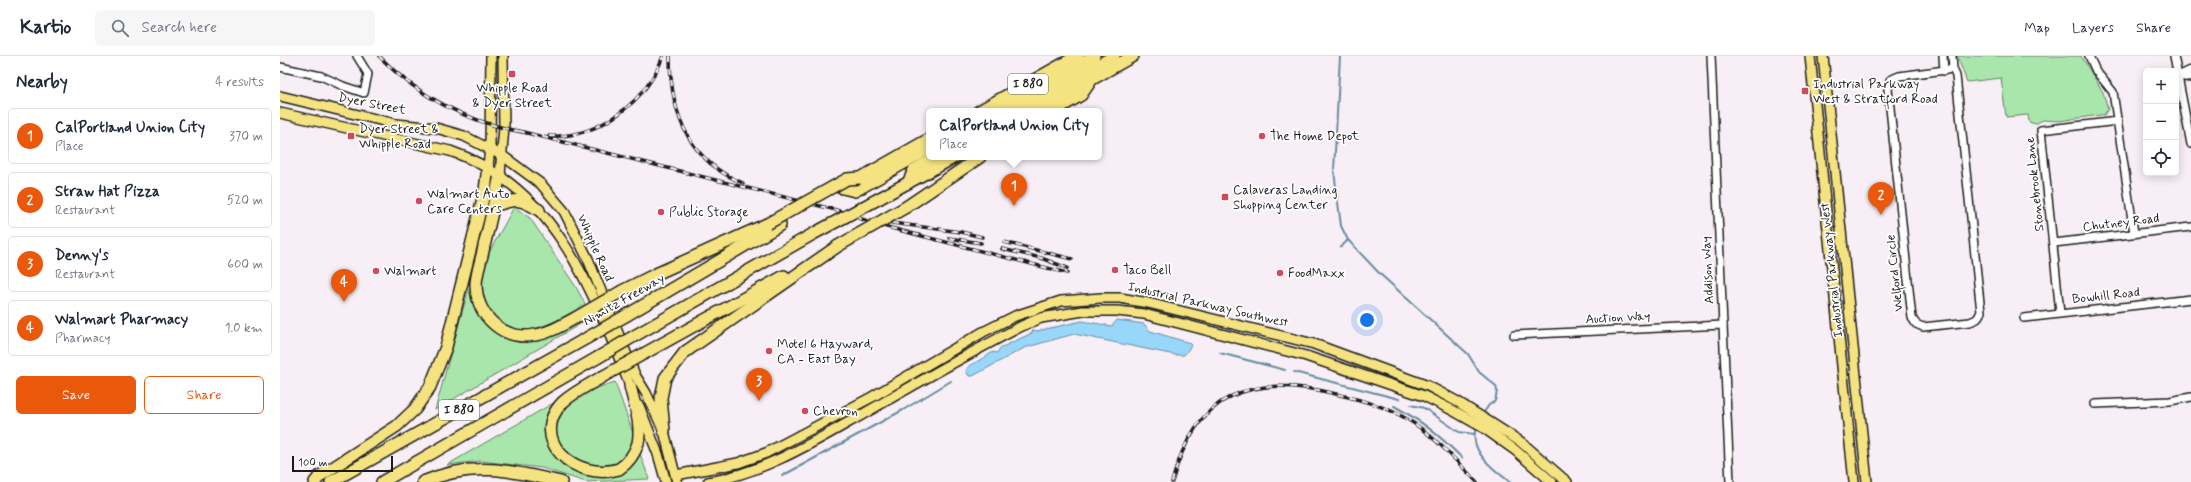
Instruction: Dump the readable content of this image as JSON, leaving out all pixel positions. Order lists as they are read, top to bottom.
{
  "streets": {
    "highway": ["I 880", "Nimitz Freeway"],
    "main road": [
      "Dyer Street",
      "Whipple Road",
      "Industrial Parkway West",
      "Industrial Parkway Southwest"
    ],
    "street": [
      "Stonebrook Lane",
      "Chutney Road",
      "Addison Way",
      "Welford Circle",
      "Bowhill Road",
      "Auction Way"
    ]
  },
  "crossings": [
    ["I 880", "Nimitz Freeway"],
    ["Dyer Street", "Whipple Road"],
    ["Stonebrook Lane", "Chutney Road"],
    ["Stonebrook Lane", "Bowhill Road"],
    ["Whipple Road", "Industrial Parkway Southwest"],
    ["Addison Way", "Auction Way"]
  ],
  "places": {
    "transit": [
      "Whipple Road & Dyer Street",
      "Industrial Parkway West & Stratford Road",
      "Dyer Street & Whipple Road",
      "Calaveras Landing Shopping Center"
    ],
    "other": [
      "The Home Depot",
      "Walmart Auto Care Centers",
      "Public Storage",
      "Taco Bell",
      "Walmart",
      "FoodMaxx",
      "Motel 6 Hayward, CA - East Bay",
      "Chevron"
    ]
  },
  "scale_bar": "100 m",
  "page": {
    "header": "Kartio",
    "search": "Search here",
    "nav": ["Map", "Layers", "Share"],
    "heading": ["Nearby", "4 results"],
    "map_buttons": ["+", "−"],
    "list": [
      {
        "mark": "1",
        "name": "CalPortland Union City",
        "note": "Place",
        "value": "370 m"
      },
      {
        "mark": "2",
        "name": "Straw Hat Pizza",
        "note": "Restaurant",
        "value": "520 m"
      },
      {
        "mark": "3",
        "name": "Denny's",
        "note": "Restaurant",
        "value": "600 m"
      },
      {
        "mark": "4",
        "name": "Walmart Pharmacy",
        "note": "Pharmacy",
        "value": "1.0 km"
      }
    ],
    "popup": ["CalPortland Union City", "Place"],
    "pins": [
      "1",
      "2",
      "4",
      "3"
    ],
    "buttons": ["Save", "Share"],
    "scale": "100 m"
  }
}
